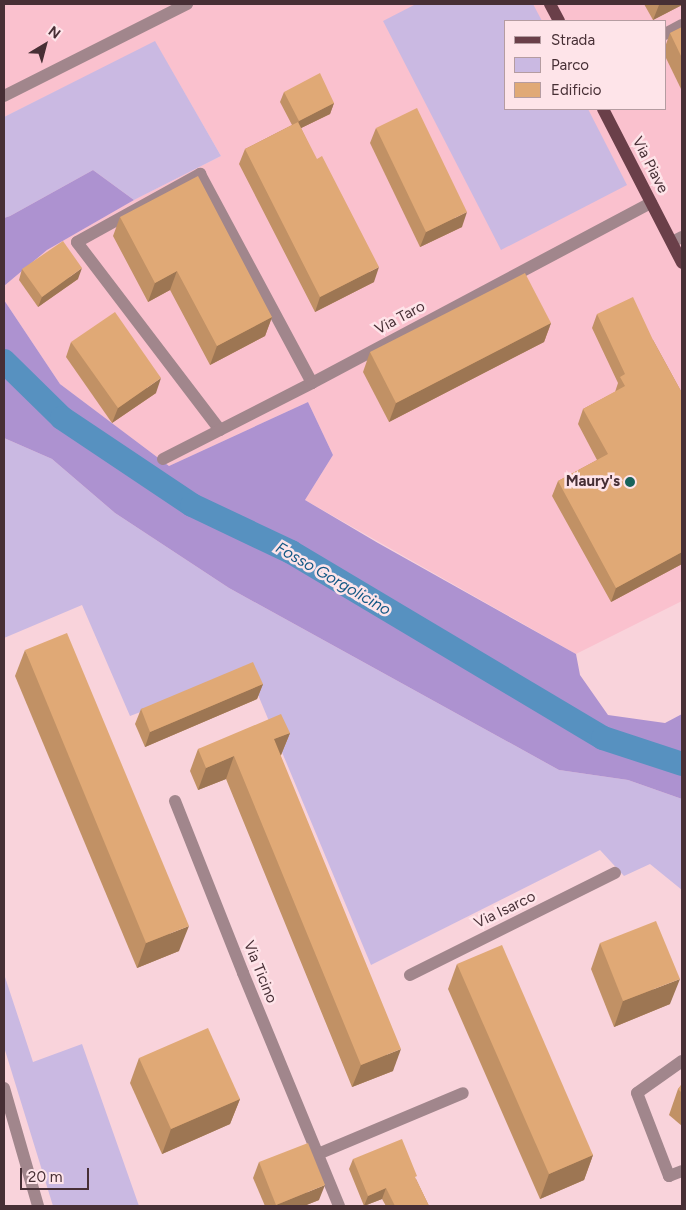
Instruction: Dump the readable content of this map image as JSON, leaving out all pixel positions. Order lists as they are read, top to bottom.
{
  "streets": {
    "main road": ["Via Piave"],
    "street": ["Via Taro", "Via Isarco", "Via Ticino"]
  },
  "crossings": [
    ["Via Piave", "Via Taro"]
  ],
  "water": ["Fosso Gorgolicino"],
  "places": ["Maury's"],
  "legend": ["Strada", "Parco", "Edificio"],
  "scale_bar": "20 m",
  "north": "top right"
}
